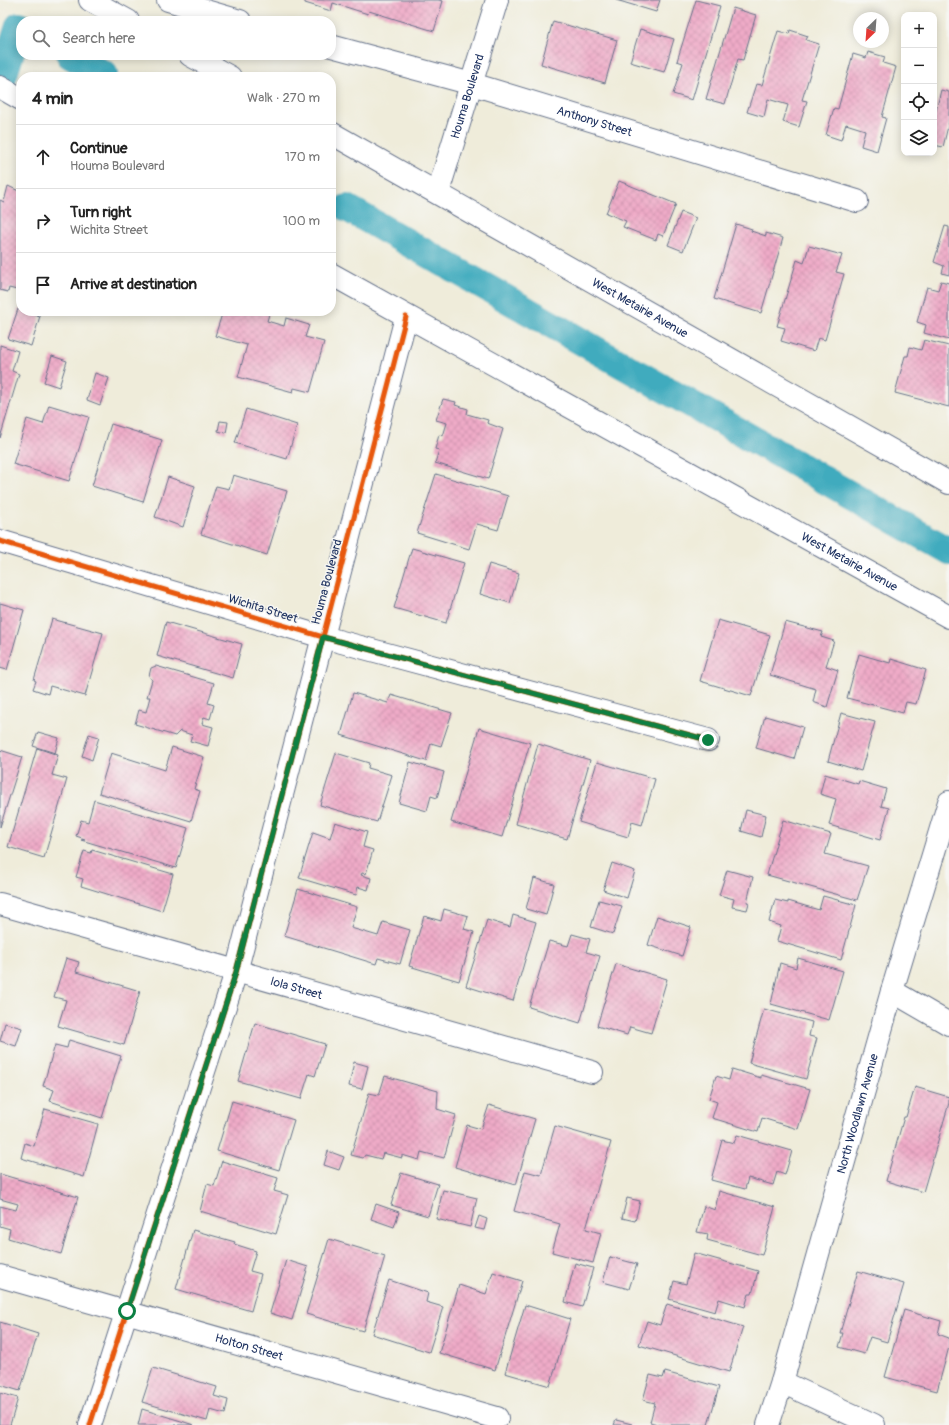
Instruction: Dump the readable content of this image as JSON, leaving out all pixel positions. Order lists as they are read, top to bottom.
{
  "streets": {
    "street": [
      "Houma Boulevard",
      "Anthony Street",
      "West Metairie Avenue",
      "Wichita Street",
      "Iola Street",
      "North Woodlawn Avenue",
      "Holton Street"
    ]
  },
  "crossings": [
    ["Houma Boulevard", "Anthony Street"],
    ["Houma Boulevard", "West Metairie Avenue"],
    ["Houma Boulevard", "Wichita Street"],
    ["Houma Boulevard", "Iola Street"],
    ["Houma Boulevard", "Holton Street"]
  ],
  "north": "bottom left",
  "page": {
    "map_buttons": ["+", "−"],
    "search": "Search here",
    "heading": ["4 min", "Walk · 270 m"],
    "list": [
      ["Continue", "Houma Boulevard", "170 m"],
      ["Turn right", "Wichita Street", "100 m"],
      "Arrive at destination"
    ]
  }
}
